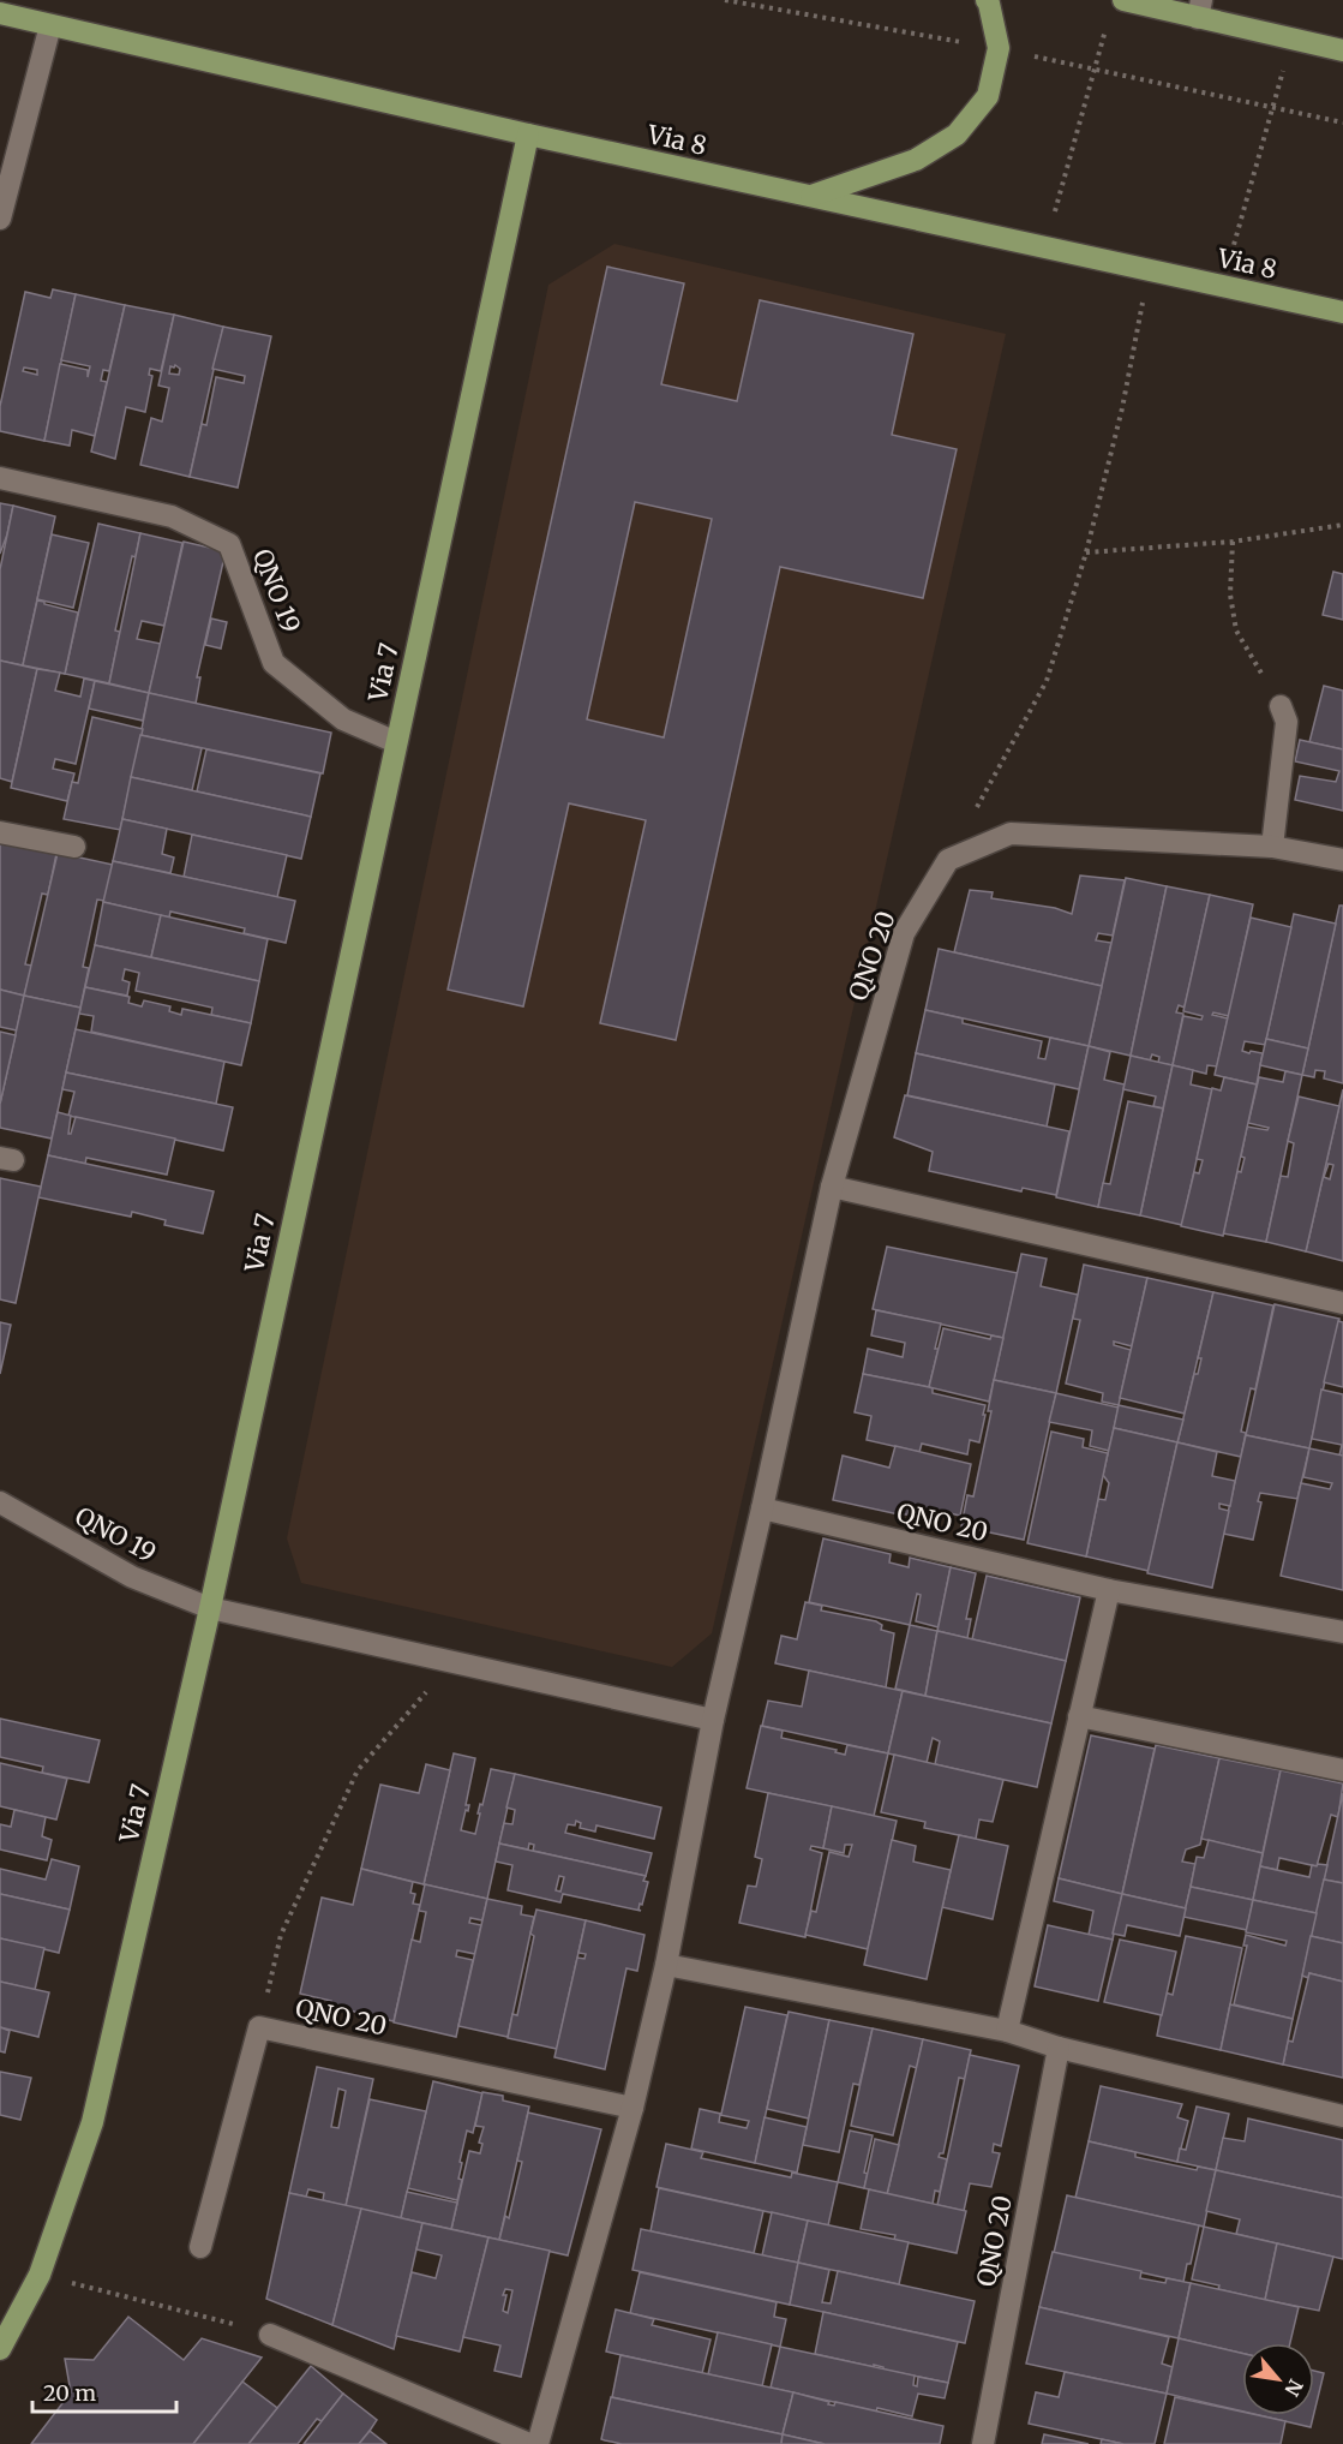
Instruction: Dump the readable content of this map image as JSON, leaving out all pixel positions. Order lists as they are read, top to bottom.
{
  "streets": {
    "main road": ["Via 8", "Via 7"],
    "street": ["QNO 19", "QNO 20"]
  },
  "crossings": [
    ["Via 8", "Via 7"],
    ["QNO 19", "Via 7"]
  ],
  "scale_bar": "20 m",
  "north": "bottom right"
}
